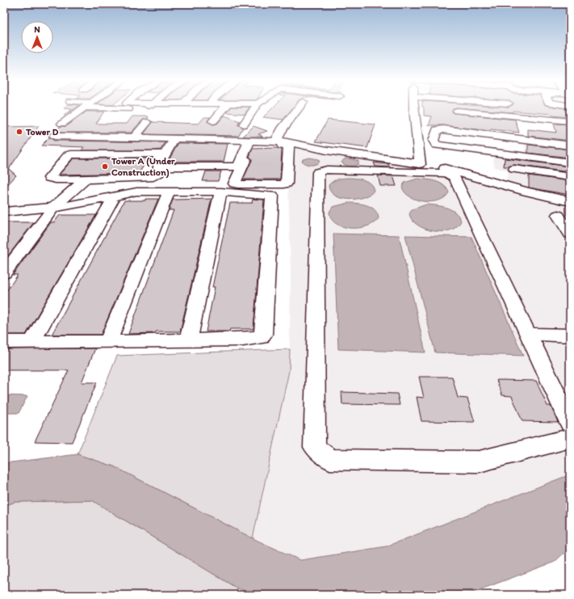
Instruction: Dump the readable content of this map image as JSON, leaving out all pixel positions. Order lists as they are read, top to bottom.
{
  "places": ["Tower D", "Tower A (Under Construction)"],
  "north": "top"
}
